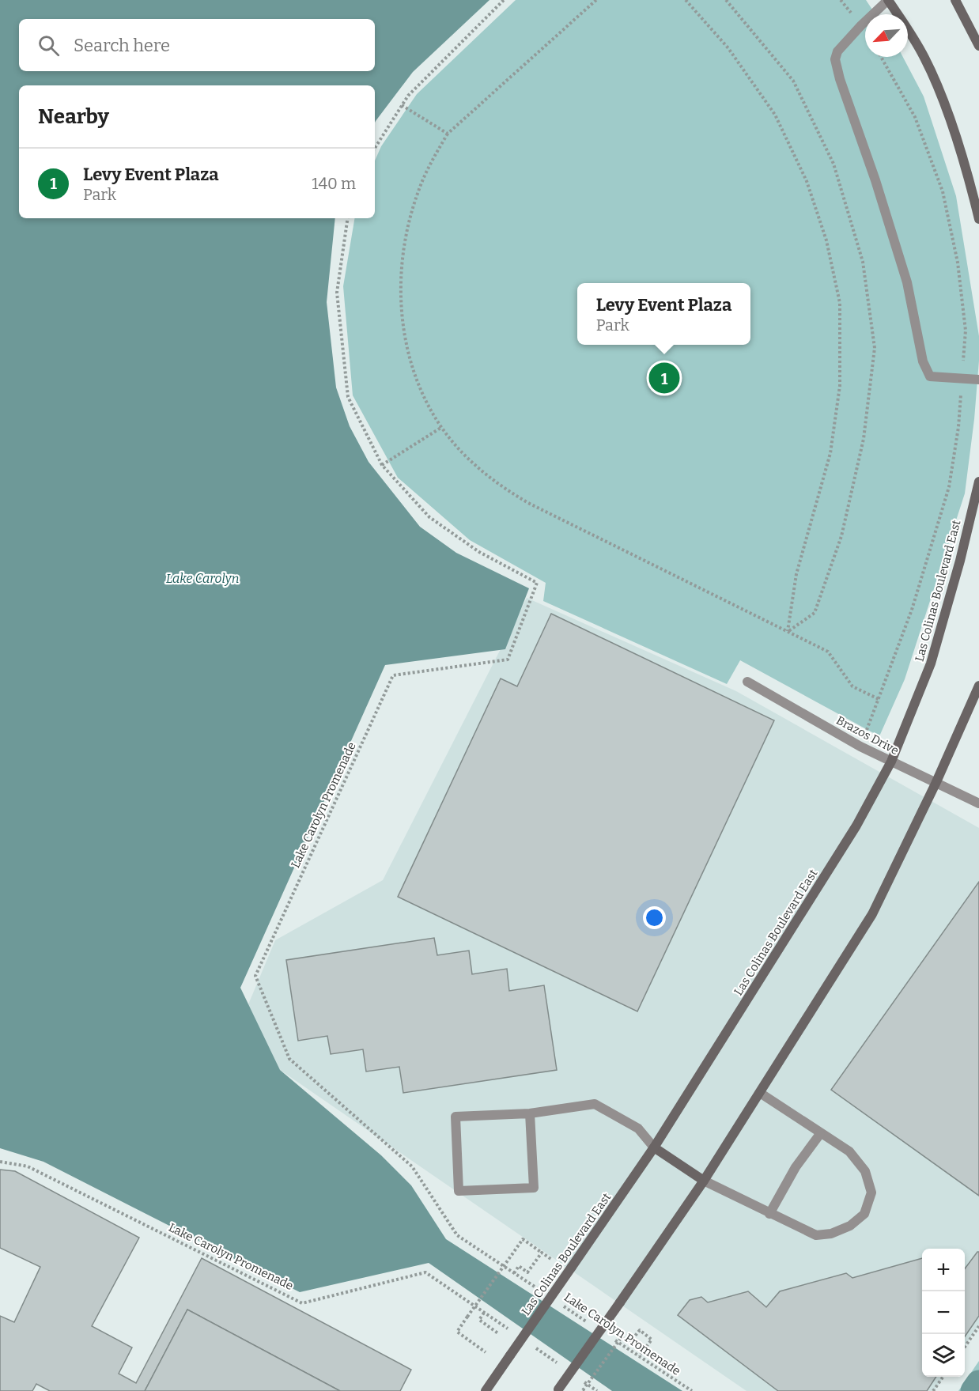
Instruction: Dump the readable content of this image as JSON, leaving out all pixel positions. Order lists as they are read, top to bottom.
{
  "streets": {
    "main road": ["Las Colinas Boulevard East"],
    "street": ["Brazos Drive"],
    "path": ["Lake Carolyn Promenade"]
  },
  "crossings": [
    ["Las Colinas Boulevard East", "Brazos Drive"]
  ],
  "water": ["Lake Carolyn"],
  "north": "bottom left",
  "page": {
    "search": "Search here",
    "heading": "Nearby",
    "list": [
      {
        "mark": "1",
        "name": "Levy Event Plaza",
        "note": "Park",
        "value": "140 m"
      }
    ],
    "popup": ["Levy Event Plaza", "Park"],
    "pins": "1",
    "map_buttons": ["+", "−"]
  }
}
